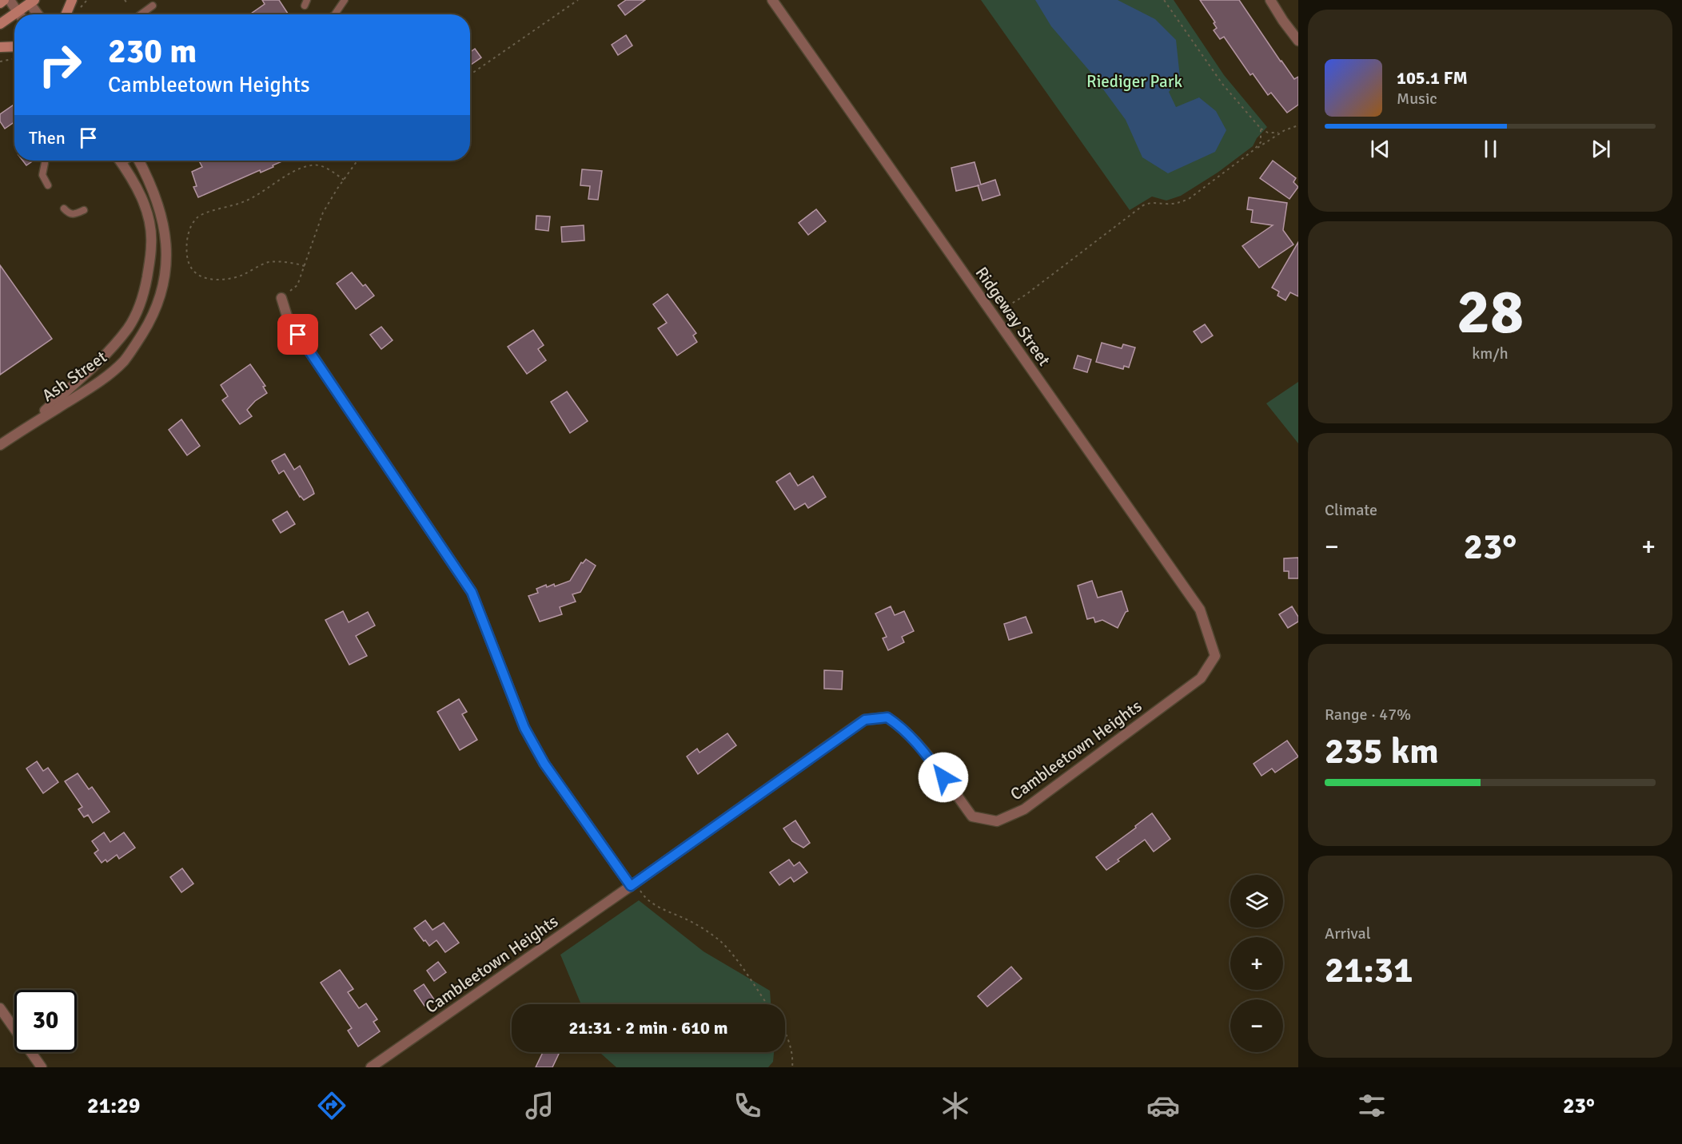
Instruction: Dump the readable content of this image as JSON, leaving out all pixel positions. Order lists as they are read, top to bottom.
{
  "streets": {
    "street": ["Ridgeway Street", "Ash Street", "Cambleetown Heights"]
  },
  "crossings": [
    ["Ridgeway Street", "Cambleetown Heights"]
  ],
  "parks": ["Riediger Park"],
  "page": {
    "turn": ["230 m", "Cambleetown Heights"],
    "song": ["105.1 FM", "Music"],
    "then": "Then",
    "tile": [
      ["28", "km/h"],
      "Climate",
      ["Range · 47%", "235 km"],
      ["Arrival", "21:31"]
    ],
    "heat": ["−", "23°", "+"],
    "map_buttons": ["+", "−"],
    "limit": "30",
    "trip": "21:31 · 2 min · 610 m",
    "tabs": ["21:29", "23°"]
  }
}
